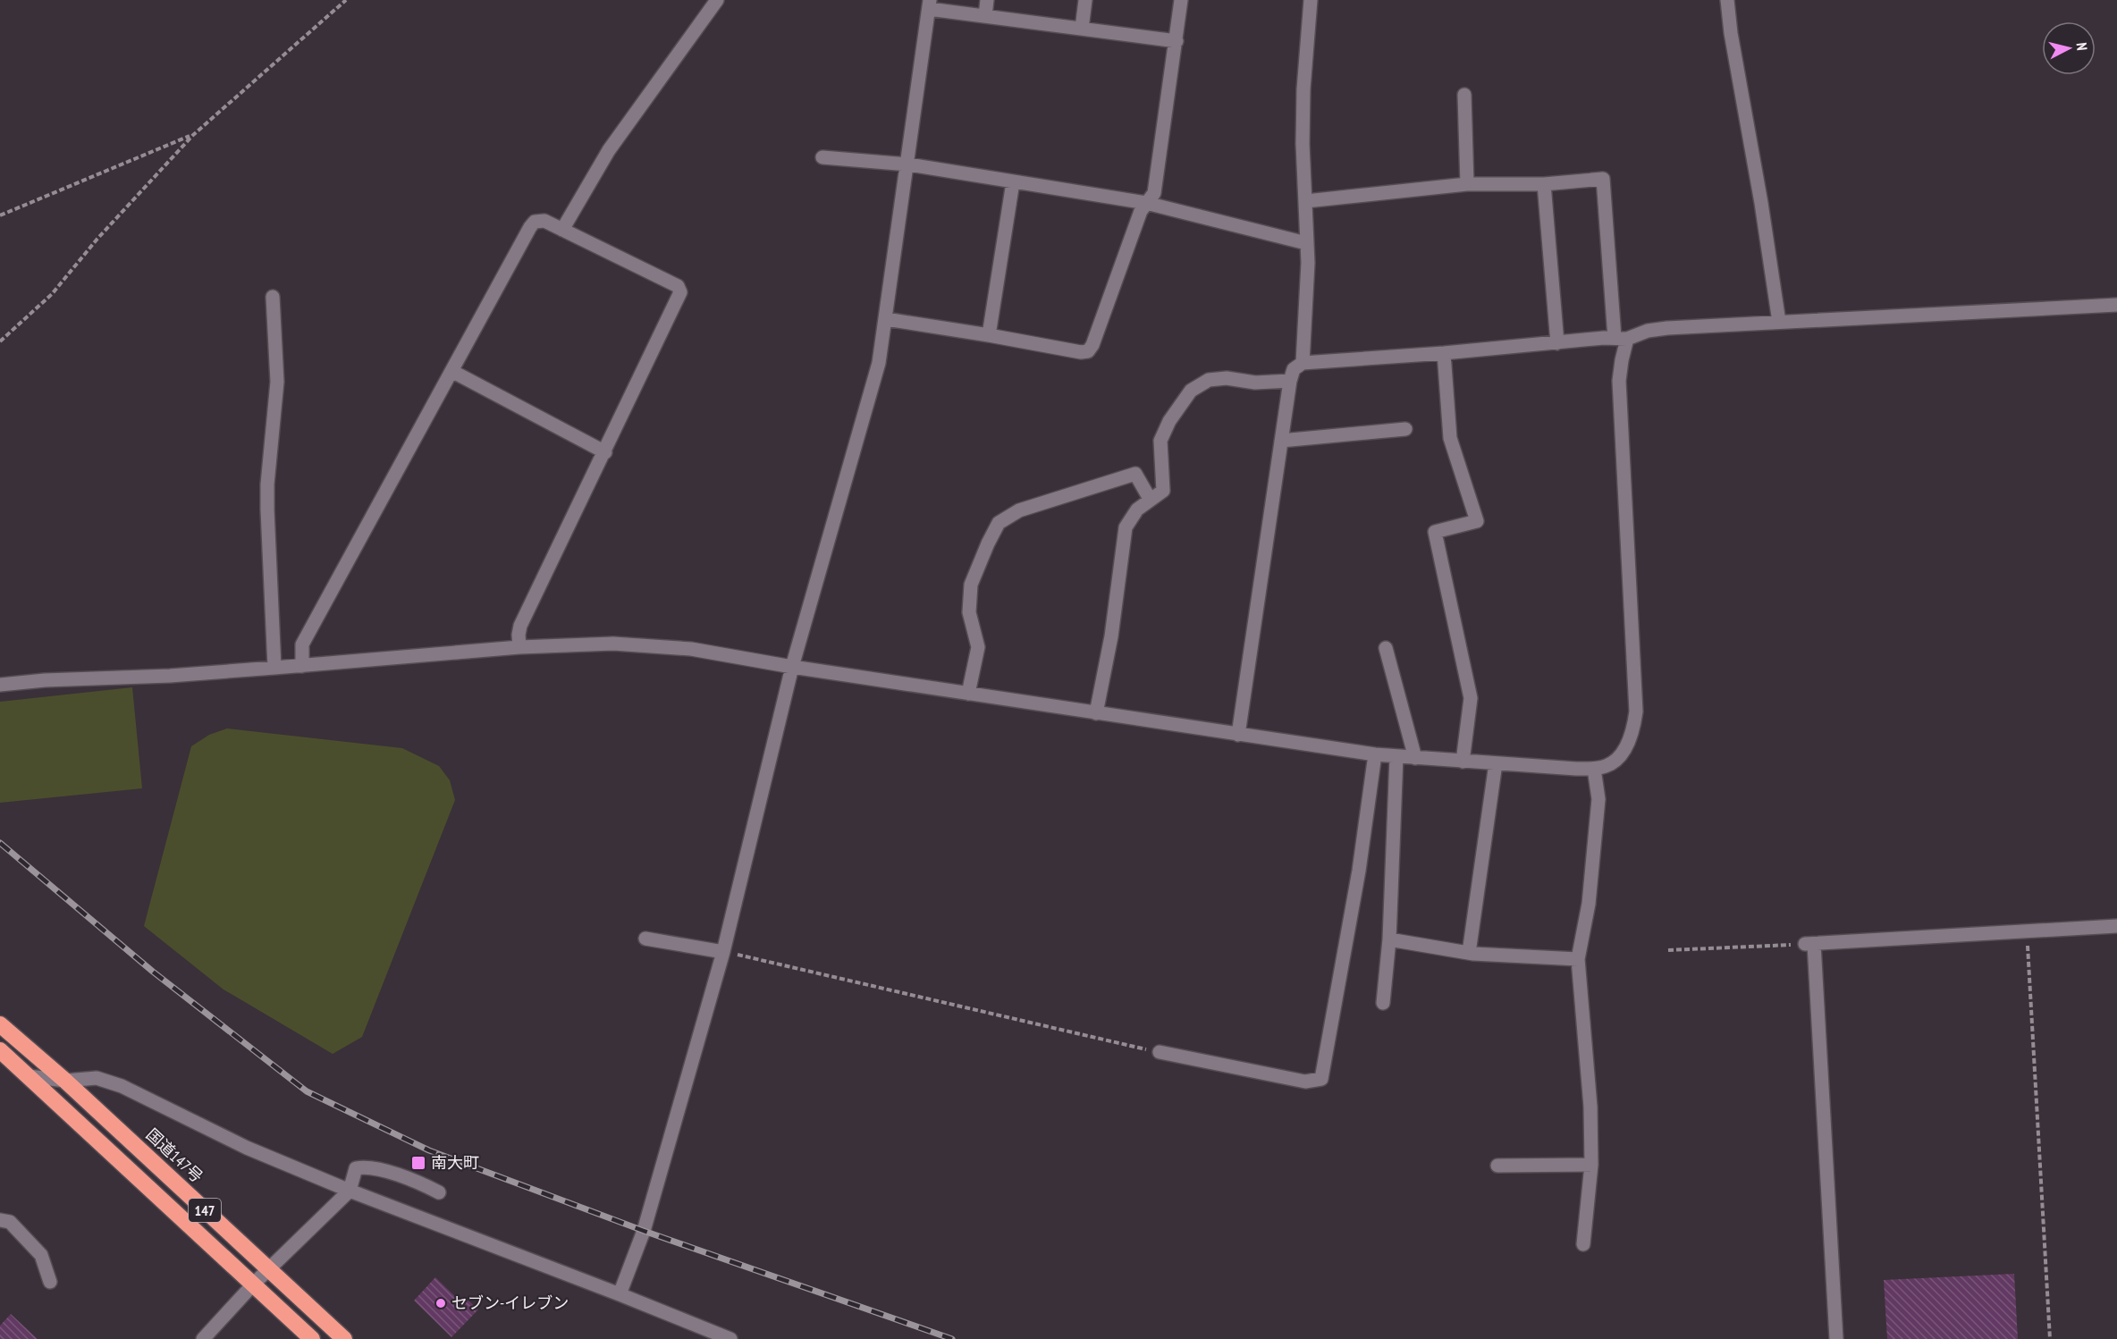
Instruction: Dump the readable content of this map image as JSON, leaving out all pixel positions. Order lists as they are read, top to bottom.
{
  "streets": {
    "highway": ["国道147号", "147"]
  },
  "places": {
    "transit": ["南大町"],
    "other": ["セブン-イレブン"]
  },
  "north": "right"
}
